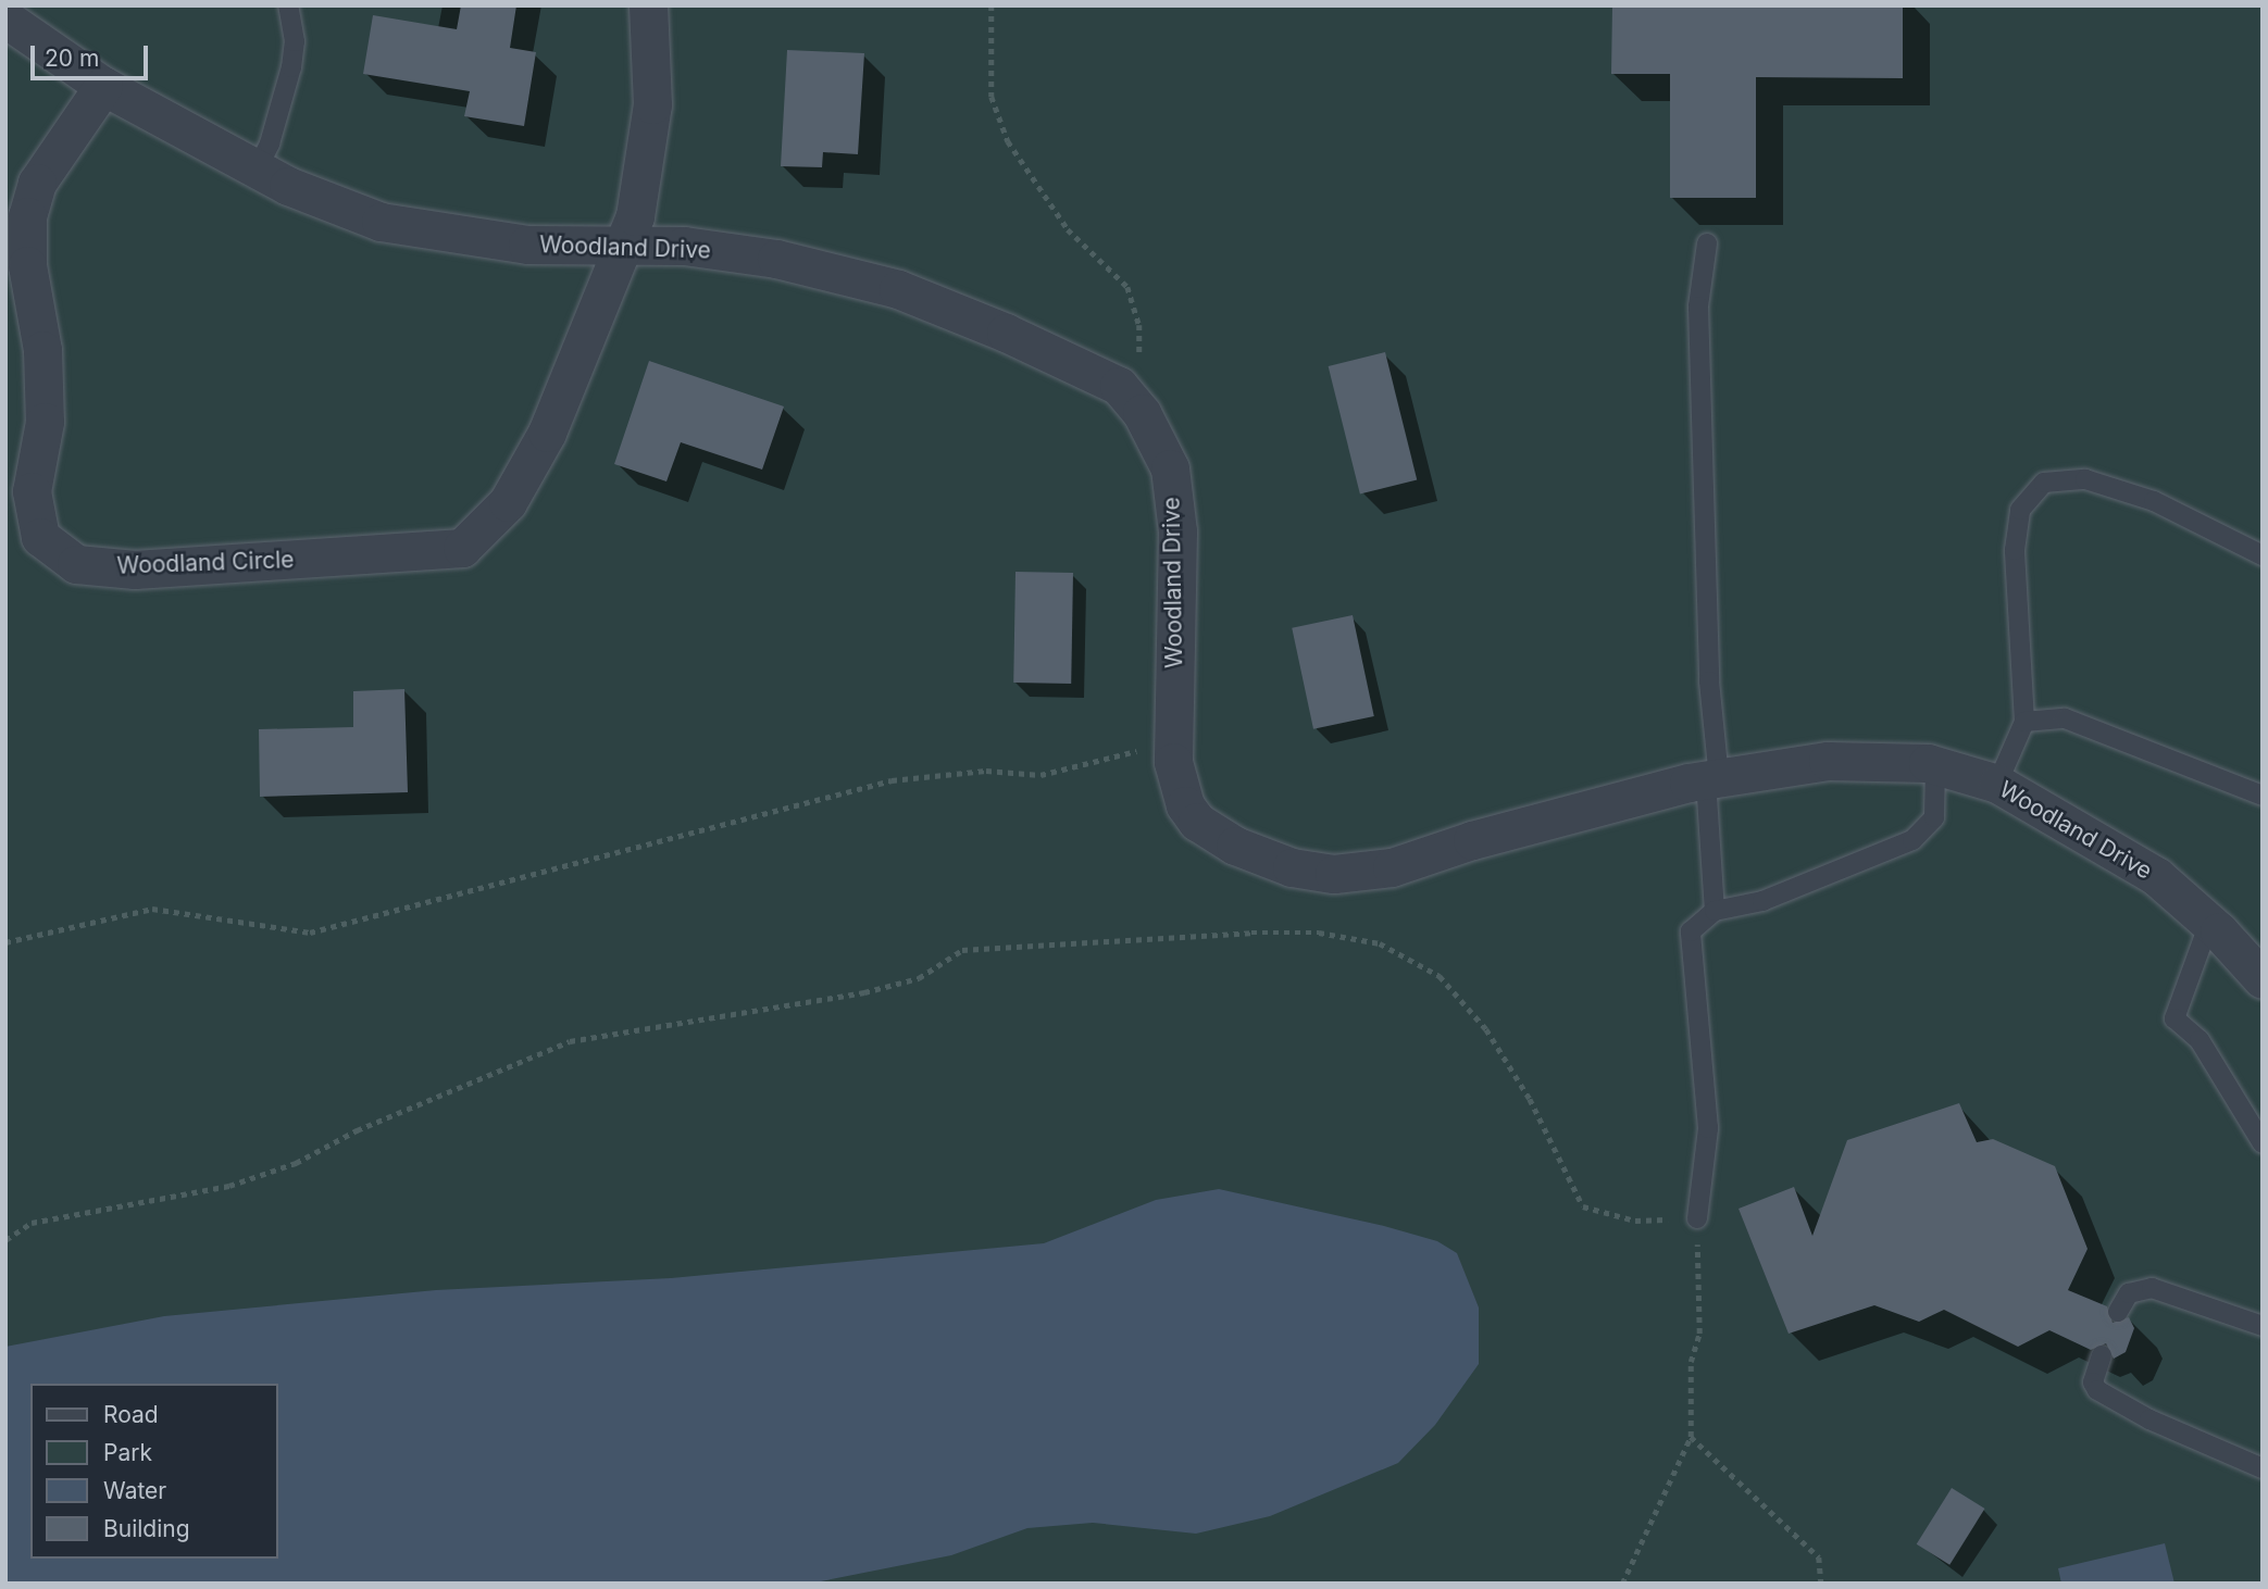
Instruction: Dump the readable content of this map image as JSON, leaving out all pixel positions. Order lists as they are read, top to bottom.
{
  "streets": {
    "street": ["Woodland Drive", "Woodland Circle"]
  },
  "crossings": [
    ["Woodland Drive", "Woodland Circle"]
  ],
  "legend": [
    "Road",
    "Park",
    "Water",
    "Building"
  ],
  "scale_bar": "20 m"
}
